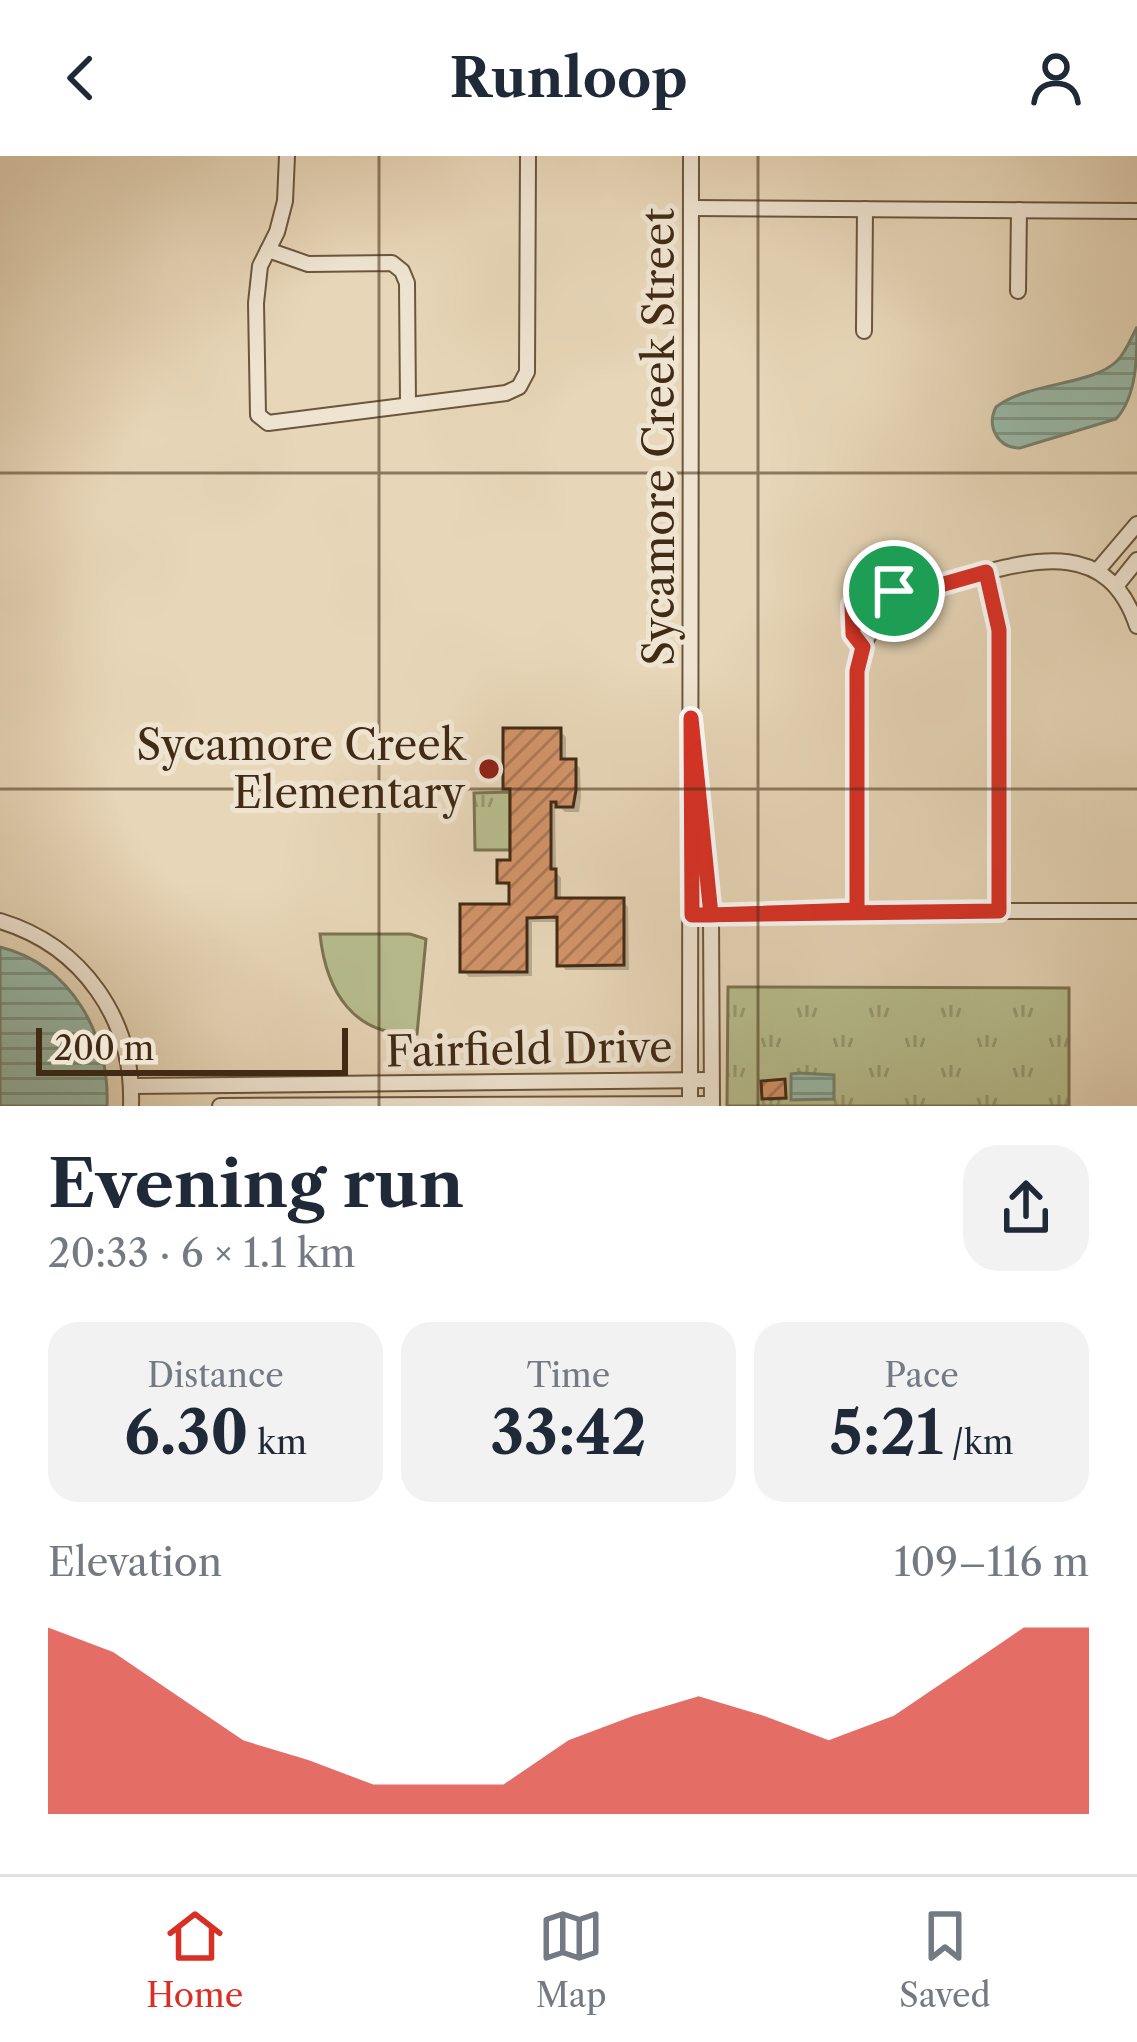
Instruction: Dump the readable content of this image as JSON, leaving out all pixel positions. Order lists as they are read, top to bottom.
{
  "streets": {
    "street": ["Sycamore Creek Street", "Fairfield Drive"]
  },
  "crossings": [
    ["Sycamore Creek Street", "Fairfield Drive"]
  ],
  "places": ["Sycamore Creek Elementary"],
  "scale_bar": "200 m",
  "page": {
    "header": "Runloop",
    "scale": "200 m",
    "heading": ["Evening run", "20:33 · 6 × 1.1 km"],
    "stats": [
      ["Distance", "6.30 km"],
      ["Time", "33:42"],
      ["Pace", "5:21 /km"]
    ],
    "chart": ["Elevation", "109–116 m"],
    "tabs": ["Home", "Map", "Saved"]
  }
}
